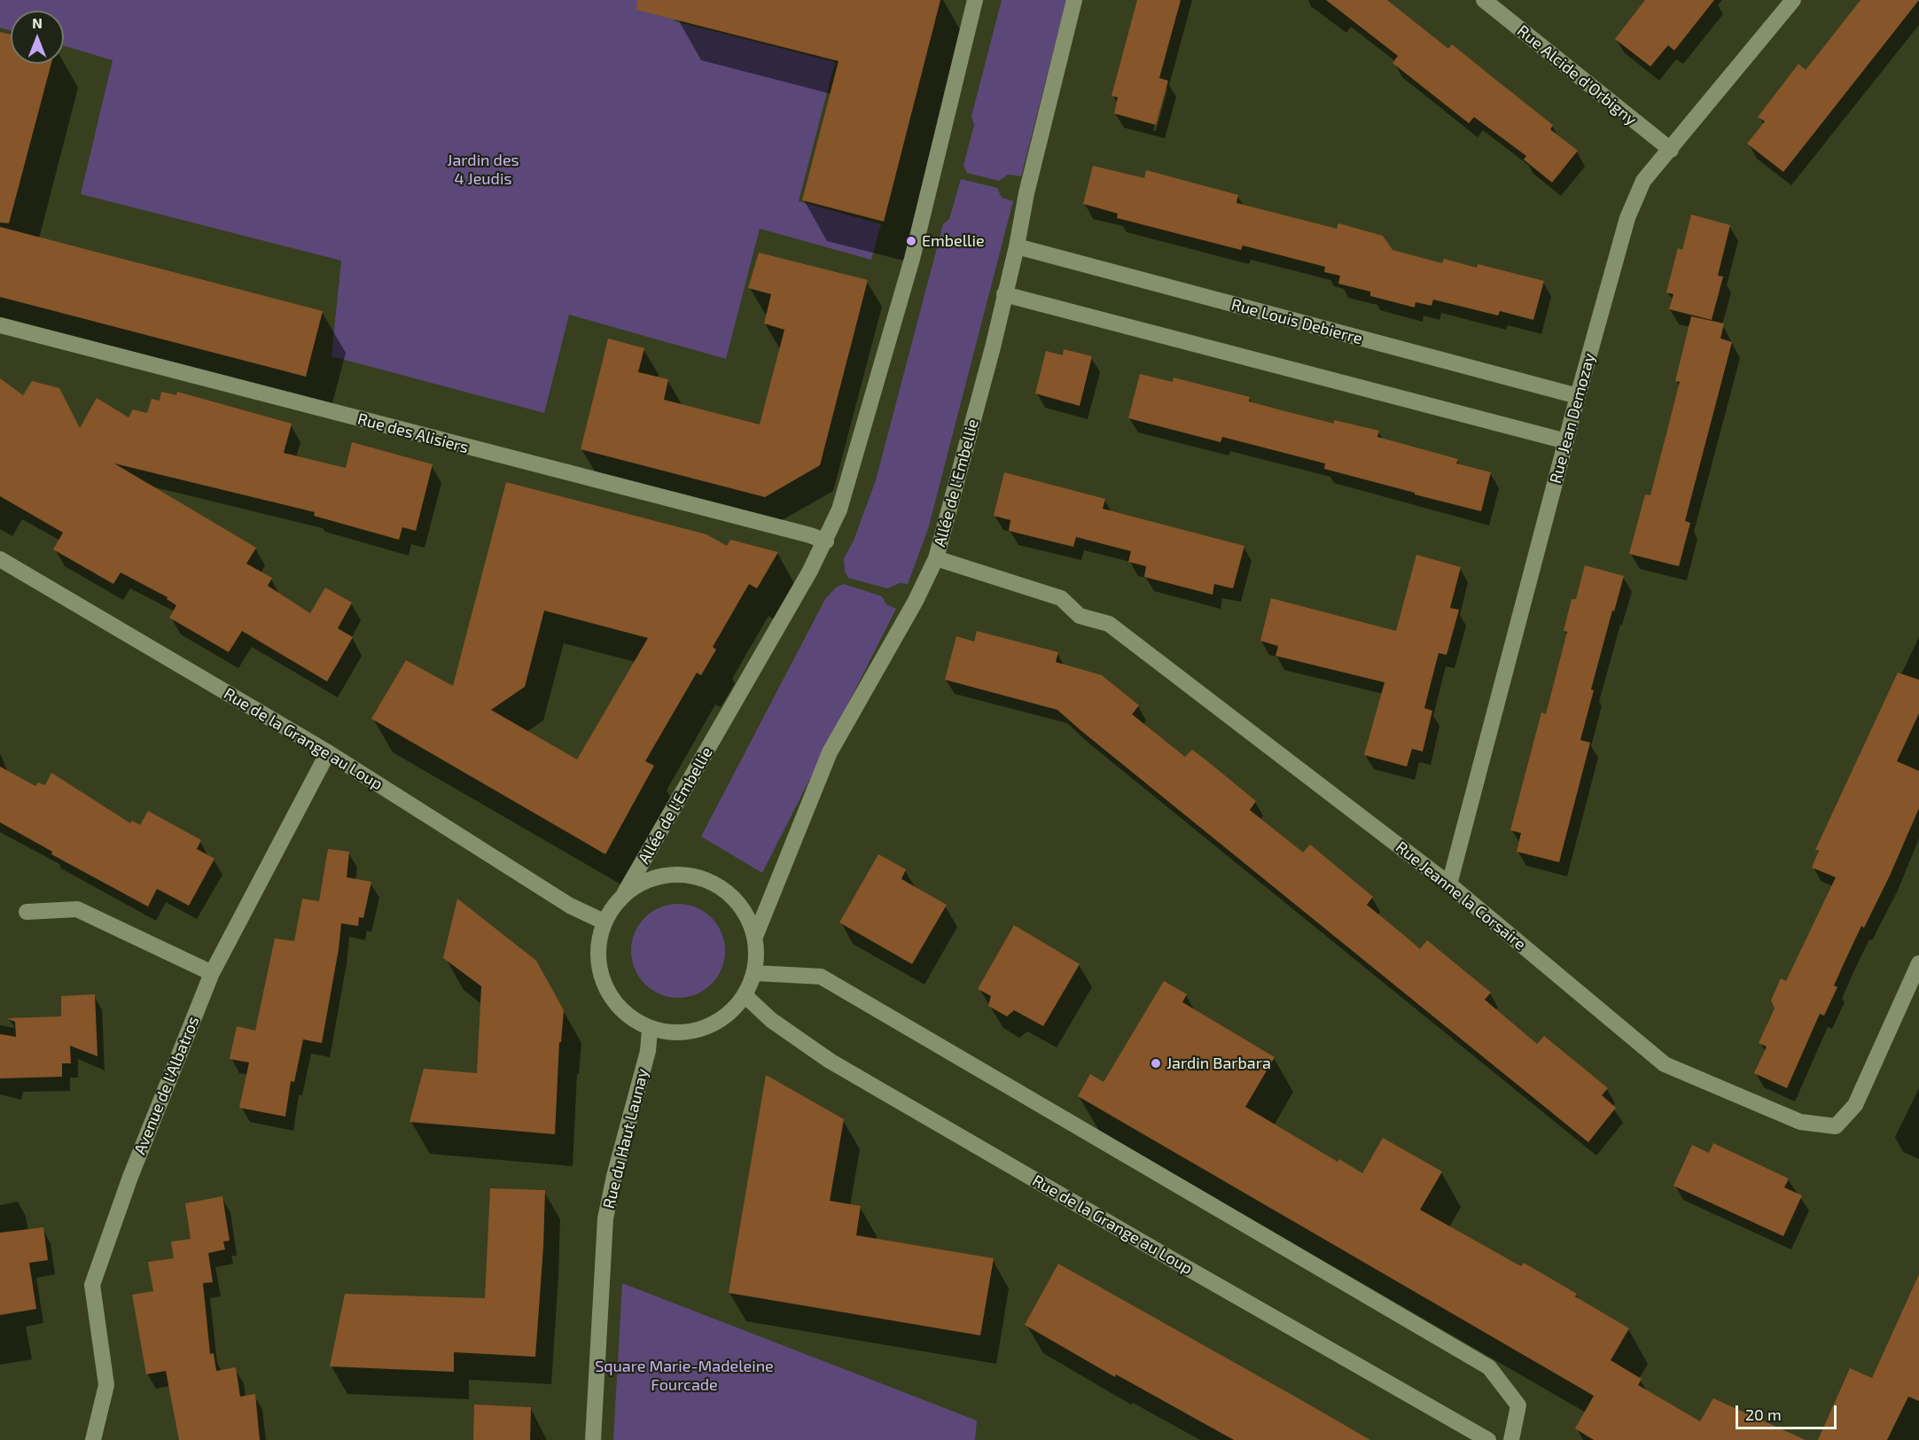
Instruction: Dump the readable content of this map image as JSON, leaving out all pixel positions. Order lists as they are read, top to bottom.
{
  "streets": {
    "street": [
      "Rue Alcide d'Orbigny",
      "Rue Louis Debierre",
      "Rue Jean Demozay",
      "Rue des Alisiers",
      "Allée de l'Embellie",
      "Rue de la Grange au Loup",
      "Rue Jeanne la Corsaire",
      "Avenue de l'Albatros",
      "Rue du Haut Launay"
    ]
  },
  "crossings": [
    ["Rue Alcide d'Orbigny", "Rue Jean Demozay"],
    ["Rue Louis Debierre", "Rue Jean Demozay"],
    ["Rue Louis Debierre", "Allée de l'Embellie"],
    ["Rue Jean Demozay", "Rue Jeanne la Corsaire"],
    ["Rue des Alisiers", "Allée de l'Embellie"],
    ["Allée de l'Embellie", "Rue de la Grange au Loup"],
    ["Allée de l'Embellie", "Rue Jeanne la Corsaire"],
    ["Allée de l'Embellie", "Rue du Haut Launay"],
    ["Rue de la Grange au Loup", "Avenue de l'Albatros"],
    ["Rue de la Grange au Loup", "Rue du Haut Launay"]
  ],
  "parks": ["Jardin des 4 Jeudis", "Square Marie-Madeleine Fourcade"],
  "places": ["Embellie", "Jardin Barbara"],
  "scale_bar": "20 m",
  "north": "top"
}
